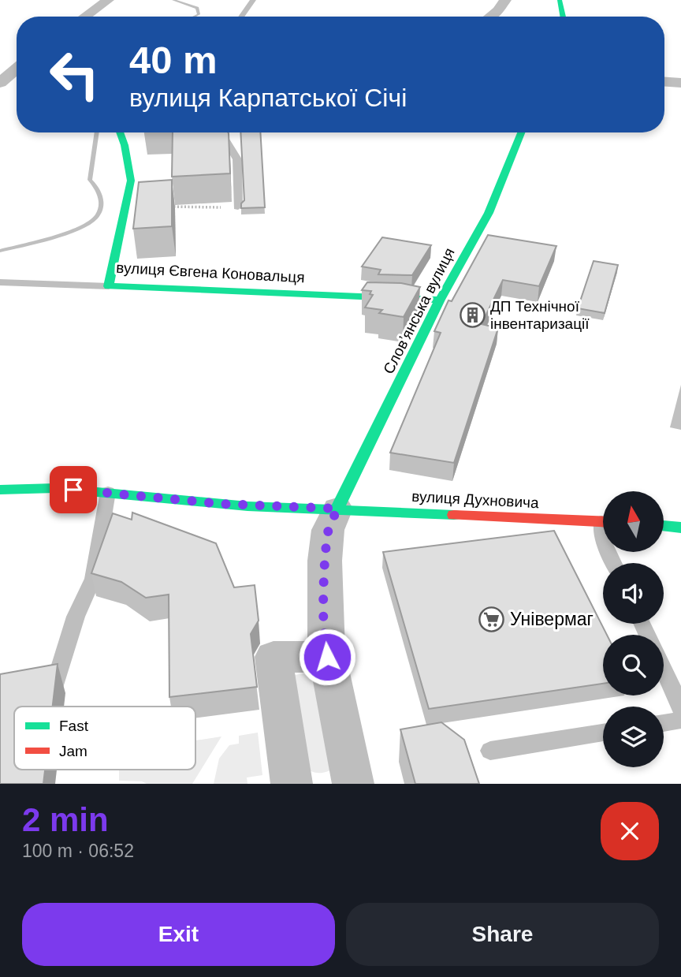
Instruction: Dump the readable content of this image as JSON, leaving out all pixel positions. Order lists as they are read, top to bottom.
{
  "streets": {
    "street": ["вулиця Євгена Коновальця", "Словʼянська вулиця", "вулиця Духновича"]
  },
  "crossings": [
    ["вулиця Євгена Коновальця", "Словʼянська вулиця"],
    ["Словʼянська вулиця", "вулиця Духновича"]
  ],
  "places": {
    "building": ["ДП Технічної інвентаризації"],
    "supermarket": ["Універмаг"]
  },
  "legend": ["Fast", "Jam"],
  "north": "top",
  "page": {
    "turn": ["40 m", "вулиця Карпатської Січі"],
    "heading": ["2 min", "100 m · 06:52"],
    "buttons": ["Exit", "Share"]
  }
}
